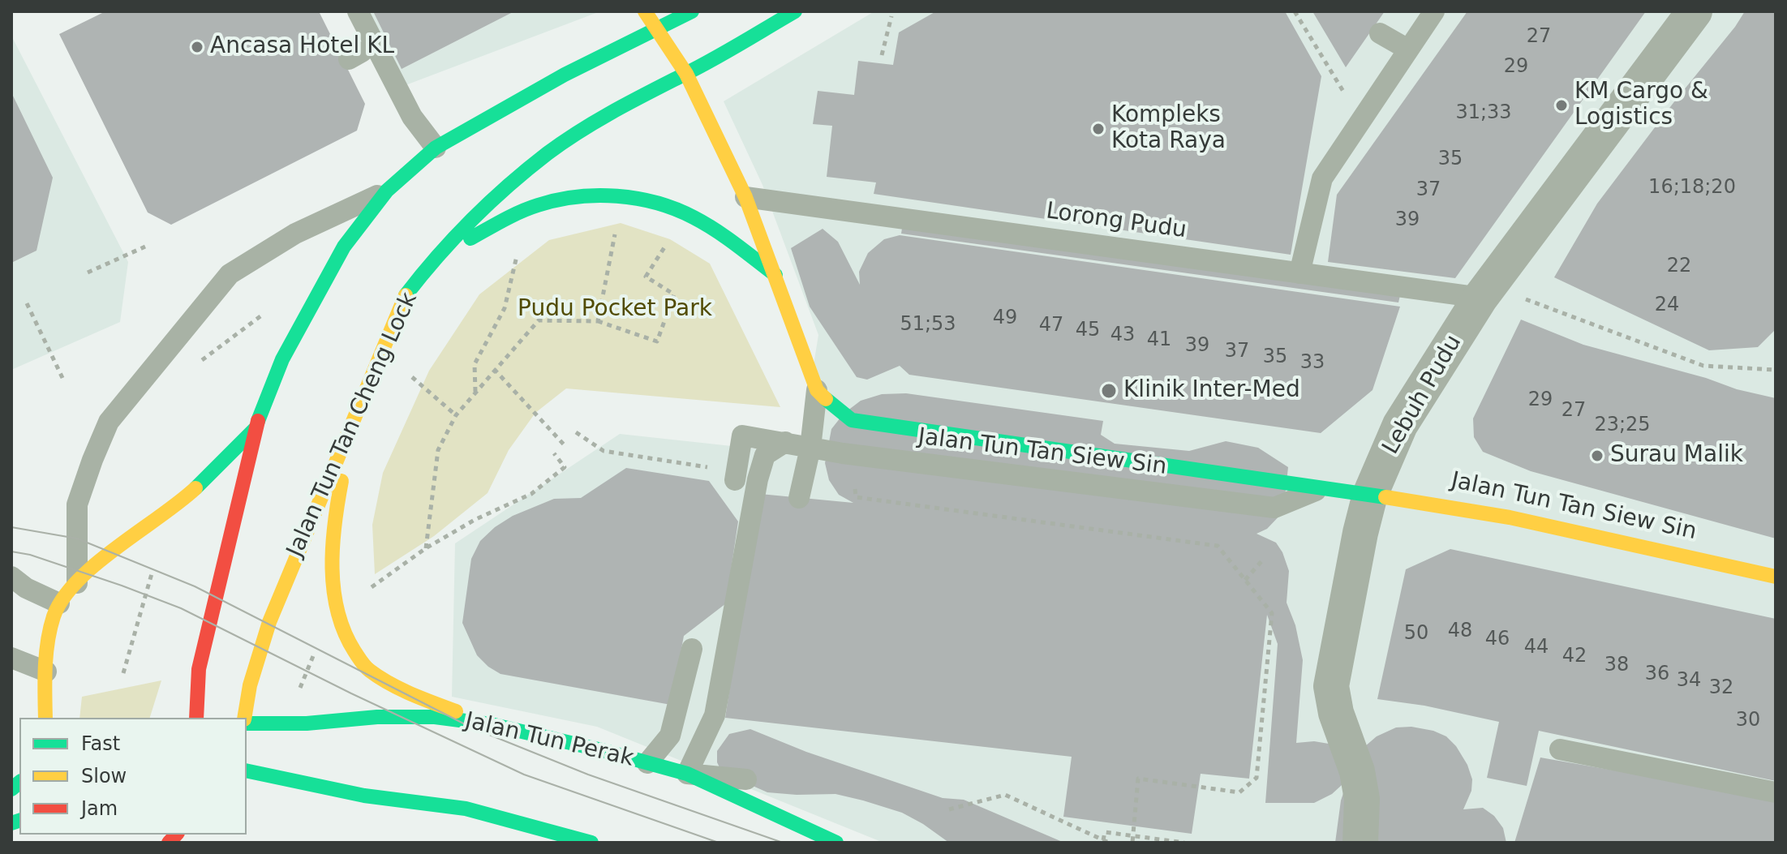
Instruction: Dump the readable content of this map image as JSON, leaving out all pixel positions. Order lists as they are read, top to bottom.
{
  "streets": {
    "main road": ["Jalan Tun Tan Cheng Lock", "Jalan Tun Tan Siew Sin", "Jalan Tun Perak"],
    "street": ["Lebuh Pudu"],
    "lane": ["Lorong Pudu"]
  },
  "crossings": [
    ["Lorong Pudu", "Lebuh Pudu"],
    ["Lorong Pudu", "Jalan Tun Tan Siew Sin"],
    ["Lebuh Pudu", "Jalan Tun Tan Siew Sin"],
    ["Jalan Tun Tan Cheng Lock", "Jalan Tun Tan Siew Sin"]
  ],
  "parks": ["Pudu Pocket Park"],
  "places": [
    "Ancasa Hotel KL",
    "KM Cargo & Logistics",
    "Kompleks Kota Raya",
    "Klinik Inter-Med",
    "Surau Malik"
  ],
  "house_numbers": [
    "27",
    "29",
    "31;33",
    "35",
    "16;18;20",
    "37",
    "39",
    "22",
    "24",
    "49",
    "51;53",
    "47",
    "45",
    "43",
    "41",
    "39",
    "37",
    "35",
    "33",
    "29",
    "27",
    "23;25",
    "48",
    "50",
    "46",
    "44",
    "42",
    "38",
    "36",
    "34",
    "32",
    "30"
  ],
  "legend": ["Fast", "Slow", "Jam"]
}
